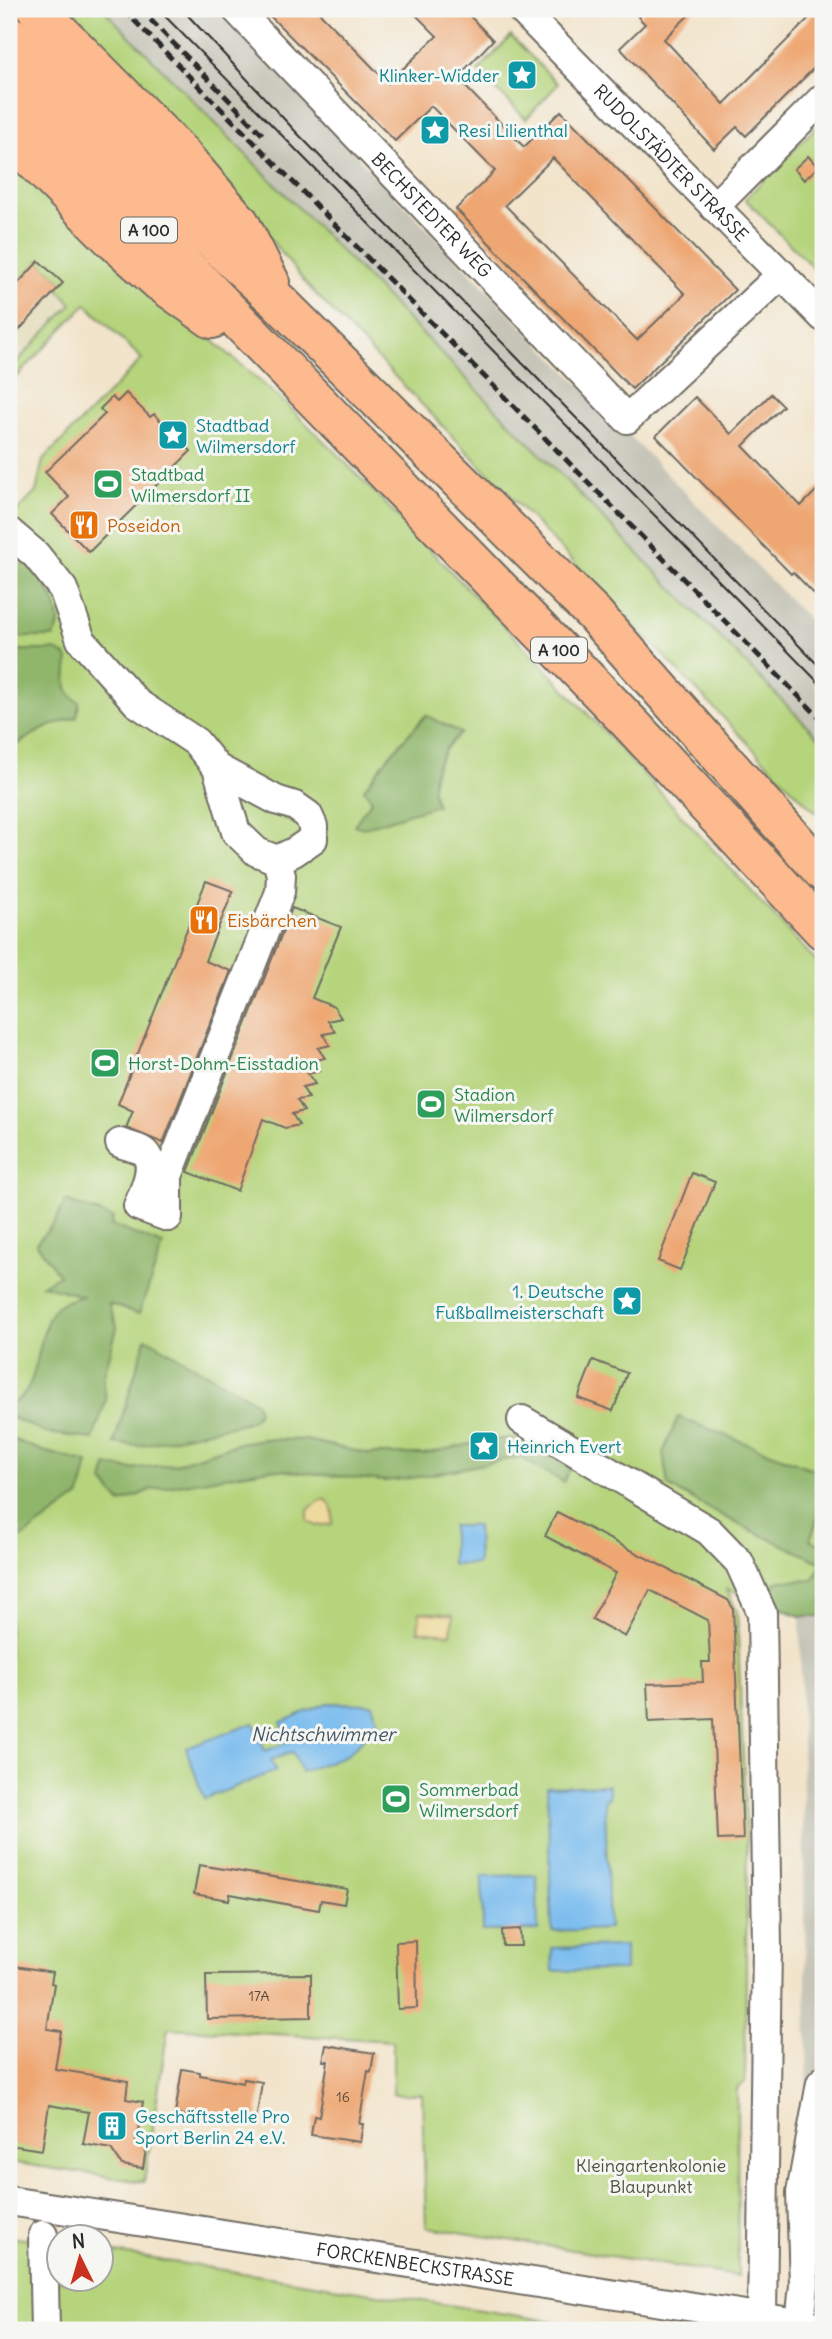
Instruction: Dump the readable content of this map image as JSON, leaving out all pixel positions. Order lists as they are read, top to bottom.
{
  "streets": {
    "highway": ["A 100"],
    "street": ["RUDOLSTÄDTER STRASSE", "BECHSTEDTER WEG", "FORCKENBECKSTRASSE"]
  },
  "crossings": [
    ["RUDOLSTÄDTER STRASSE", "BECHSTEDTER WEG"]
  ],
  "water": ["Nichtschwimmer"],
  "parks": ["Kleingartenkolonie Blaupunkt"],
  "places": {
    "place": [
      "Klinker-Widder",
      "Resi Lilienthal",
      "Stadtbad Wilmersdorf",
      "1. Deutsche Fußballmeisterschaft",
      "Heinrich Evert"
    ],
    "sports": [
      "Stadtbad Wilmersdorf II",
      "Horst-Dohm-Eisstadion",
      "Stadion Wilmersdorf",
      "Sommerbad Wilmersdorf"
    ],
    "restaurant": ["Poseidon", "Eisbärchen"],
    "building": ["Geschäftsstelle Pro Sport Berlin 24 e.V."]
  },
  "house_numbers": ["17A", "16"],
  "north": "top"
}
